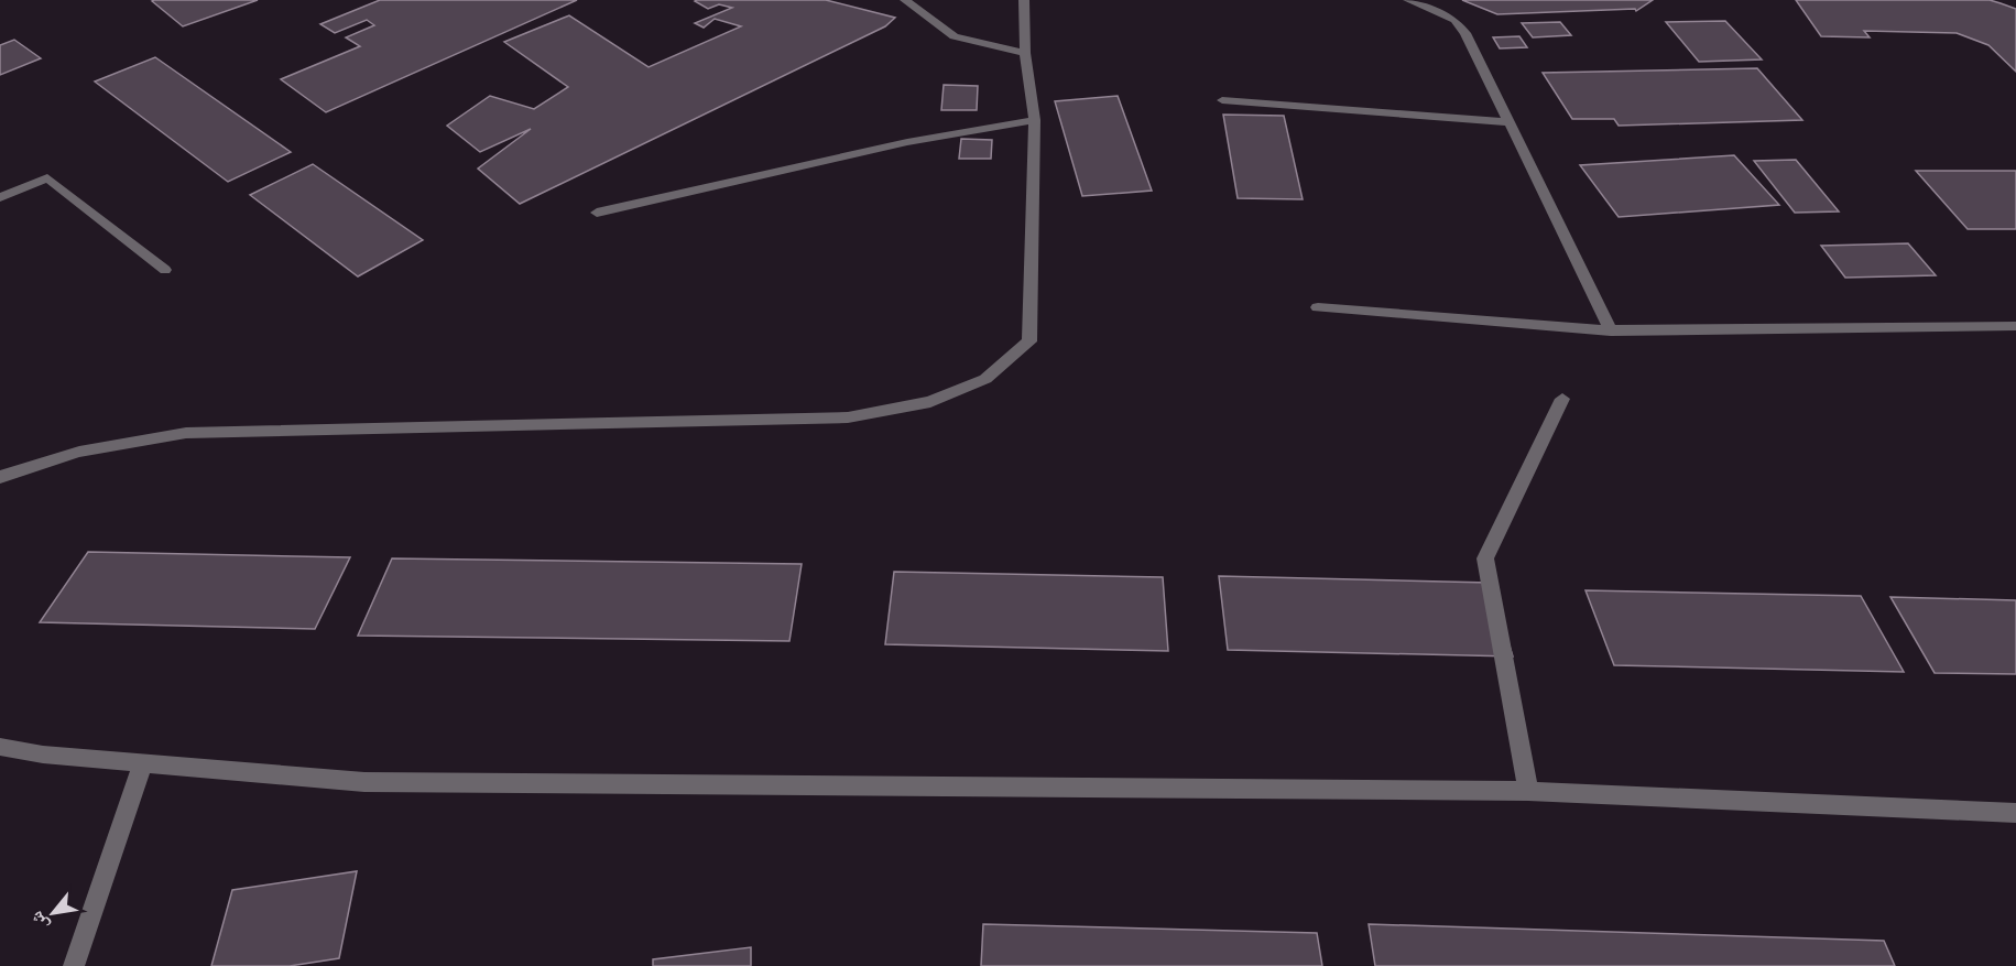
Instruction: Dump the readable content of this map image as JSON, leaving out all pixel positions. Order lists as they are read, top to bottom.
{
  "north": "bottom left"
}
